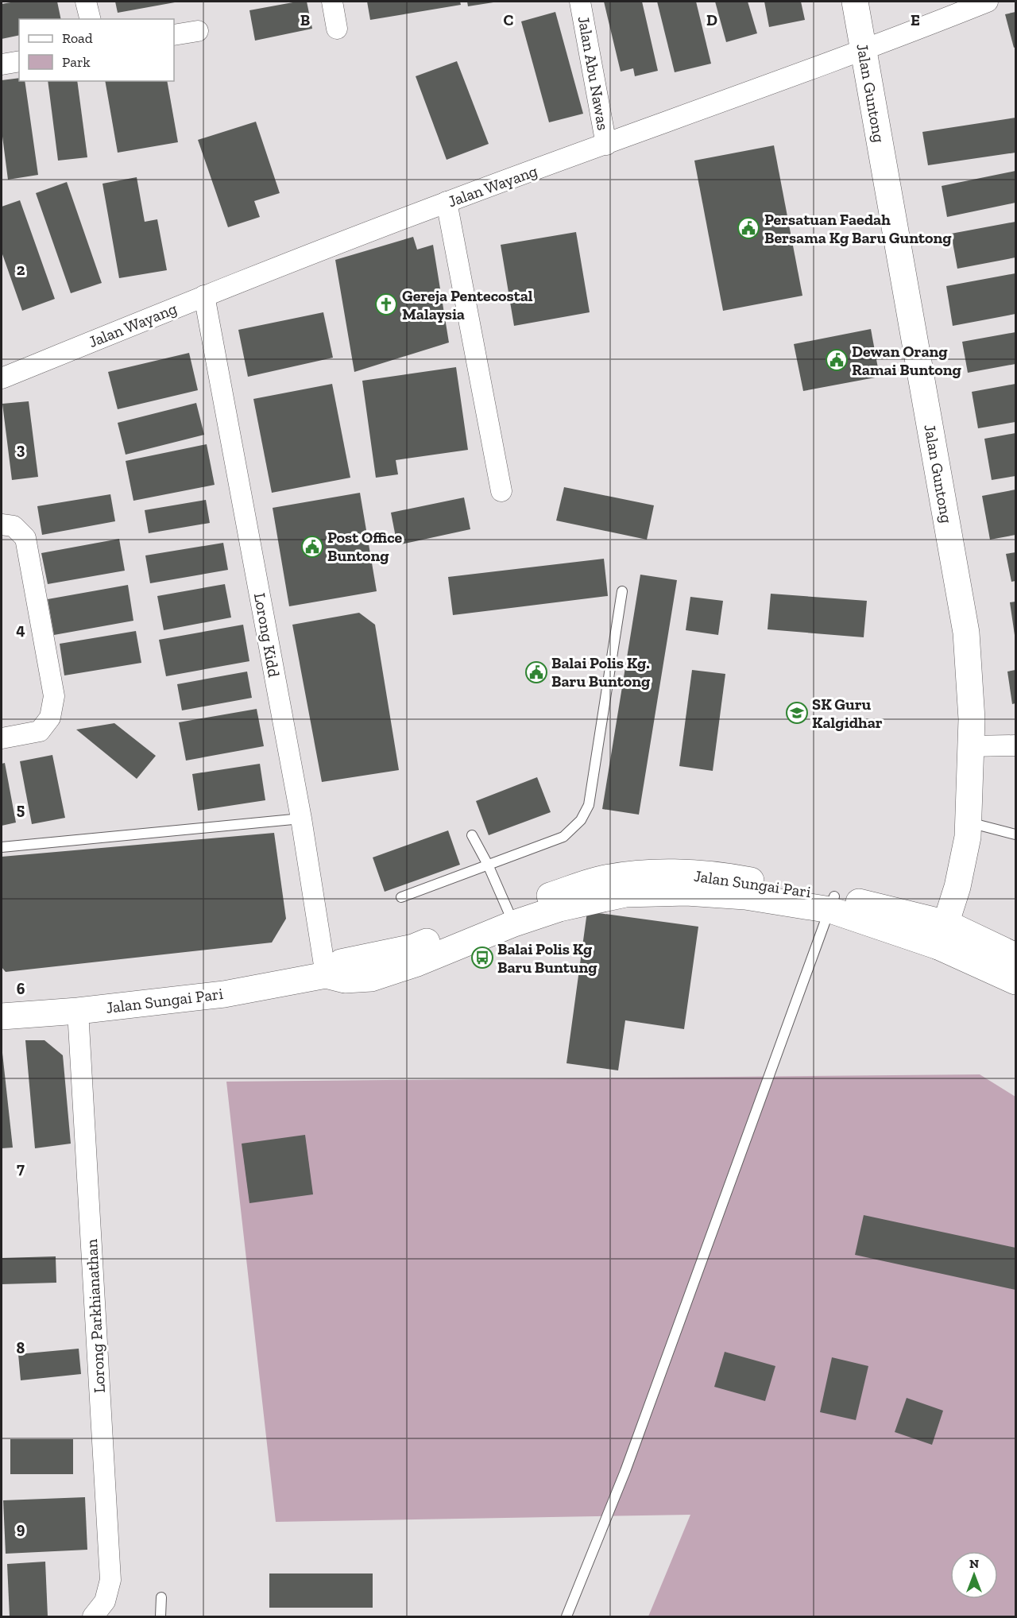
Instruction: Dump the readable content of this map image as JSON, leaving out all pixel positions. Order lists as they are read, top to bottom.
{
  "streets": {
    "main road": ["Jalan Guntong", "Jalan Sungai Pari"],
    "street": [
      "Jalan Abu Nawas",
      "Jalan Wayang",
      "Lorong Kidd",
      "Lorong Parkhianathan"
    ]
  },
  "crossings": [
    ["Jalan Abu Nawas", "Jalan Wayang"],
    ["Jalan Guntong", "Jalan Wayang"],
    ["Jalan Guntong", "Jalan Sungai Pari"],
    ["Jalan Wayang", "Lorong Kidd"],
    ["Lorong Kidd", "Jalan Sungai Pari"],
    ["Jalan Sungai Pari", "Lorong Parkhianathan"]
  ],
  "places": {
    "public building": [
      "Persatuan Faedah Bersama Kg Baru Guntong",
      "Dewan Orang Ramai Buntong",
      "Post Office Buntong",
      "Balai Polis Kg. Baru Buntong"
    ],
    "church": ["Gereja Pentecostal Malaysia"],
    "school or university": ["SK Guru Kalgidhar"],
    "bus stop": ["Balai Polis Kg Baru Buntung"]
  },
  "legend": ["Road", "Park"],
  "north": "top",
  "grid": {
    "columns": [
      "B",
      "C",
      "D",
      "E"
    ],
    "rows": [
      "2",
      "3",
      "4",
      "5",
      "6",
      "7",
      "8",
      "9"
    ]
  }
}
